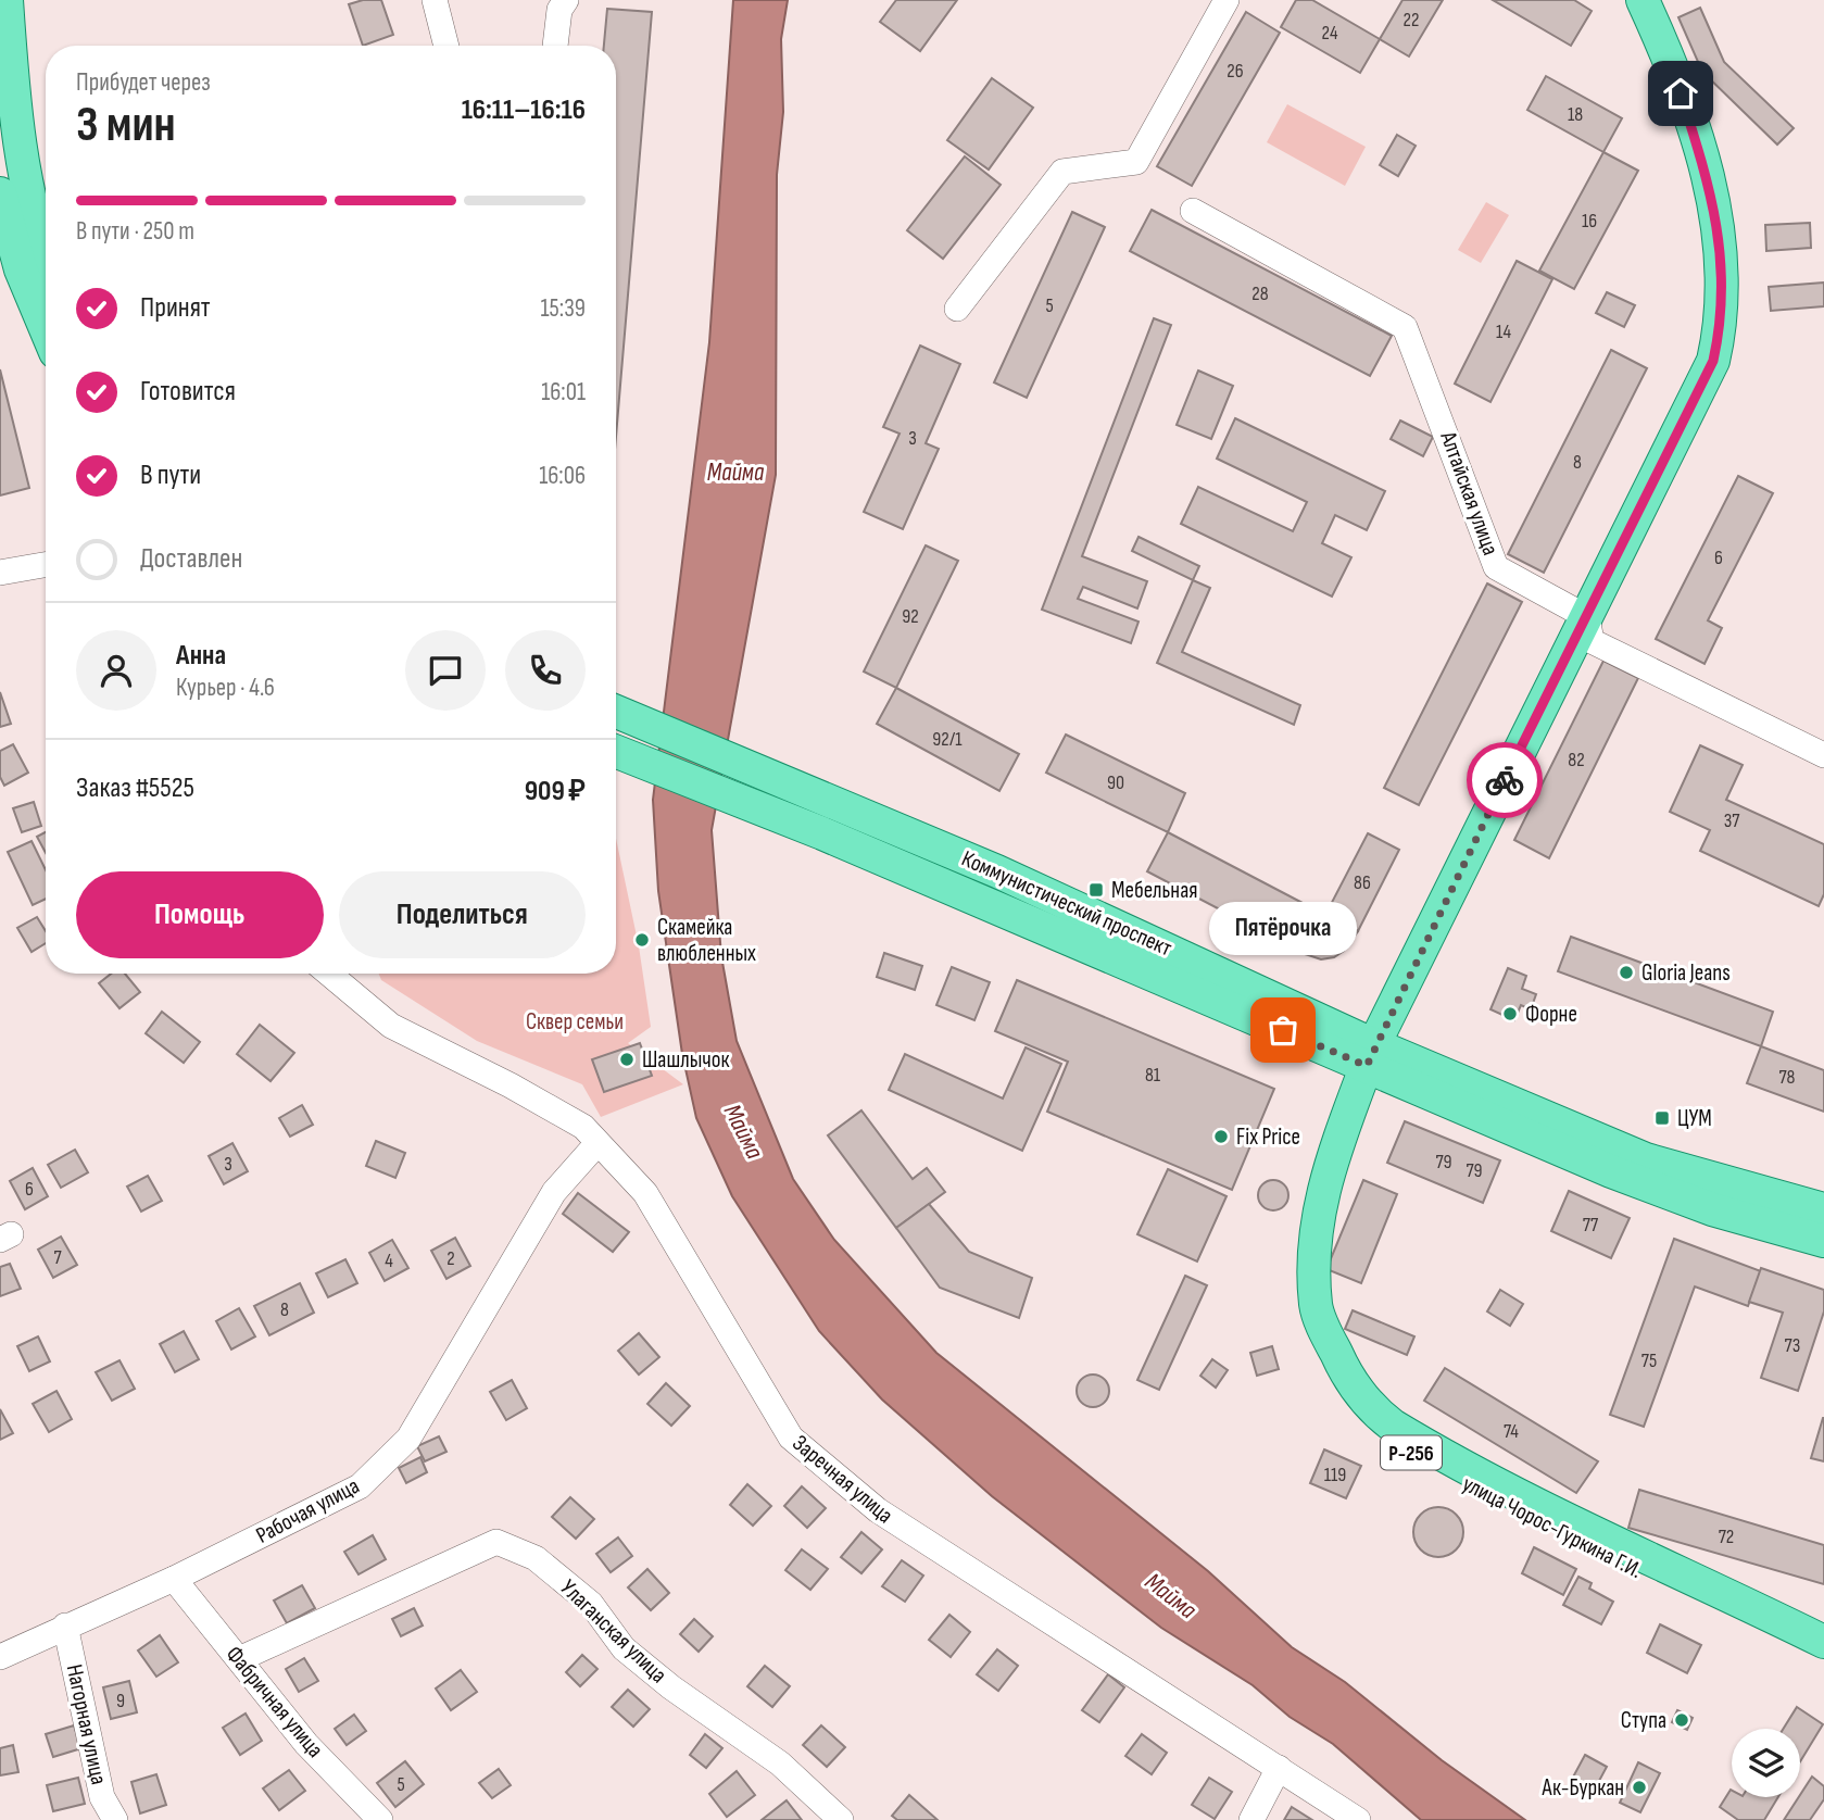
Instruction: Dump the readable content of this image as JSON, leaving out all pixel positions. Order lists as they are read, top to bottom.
{
  "streets": {
    "main road": ["Коммунистический проспект", "Р-256", "улица Чорос-Гуркина Г.И."],
    "street": [
      "Алтайская улица",
      "Заречная улица",
      "Рабочая улица",
      "Улаганская улица",
      "Фабричная улица",
      "Нагорная улица"
    ]
  },
  "crossings": [
    ["Алтайская улица", "Р-256"],
    ["Коммунистический проспект", "Р-256"],
    ["Коммунистический проспект", "улица Чорос-Гуркина Г.И."],
    ["Р-256", "улица Чорос-Гуркина Г.И."],
    ["Заречная улица", "Рабочая улица"],
    ["Рабочая улица", "Фабричная улица"],
    ["Рабочая улица", "Нагорная улица"],
    ["Улаганская улица", "Фабричная улица"]
  ],
  "water": ["Майма"],
  "parks": ["Сквер семьи"],
  "places": {
    "transit": ["Мебельная", "ЦУМ"],
    "other": [
      "Скамейка влюбленных",
      "Gloria Jeans",
      "Форне",
      "Пятёрочка",
      "Шашлычок",
      "Fix Price",
      "Ступа",
      "Ак-Буркан"
    ]
  },
  "house_numbers": [
    "22",
    "24",
    "26",
    "18",
    "16",
    "28",
    "5",
    "14",
    "3",
    "8",
    "6",
    "92",
    "92/1",
    "82",
    "90",
    "37",
    "86",
    "81",
    "78",
    "79",
    "3",
    "79",
    "6",
    "77",
    "7",
    "2",
    "4",
    "8",
    "73",
    "75",
    "74",
    "119",
    "72",
    "9",
    "5"
  ],
  "page": {
    "heading": ["3 мин", "Прибудет через", "16:11–16:16"],
    "panel": [
      "Анна",
      "Курьер · 4.6",
      "Заказ #5525",
      "909 ₽"
    ],
    "bar": "В пути · 250 m",
    "list": [
      ["Принят", "15:39"],
      ["Готовится", "16:01"],
      ["В пути", "16:06"],
      "Доставлен"
    ],
    "buttons": ["Помощь", "Поделиться"],
    "bubble": "Пятёрочка"
  }
}
